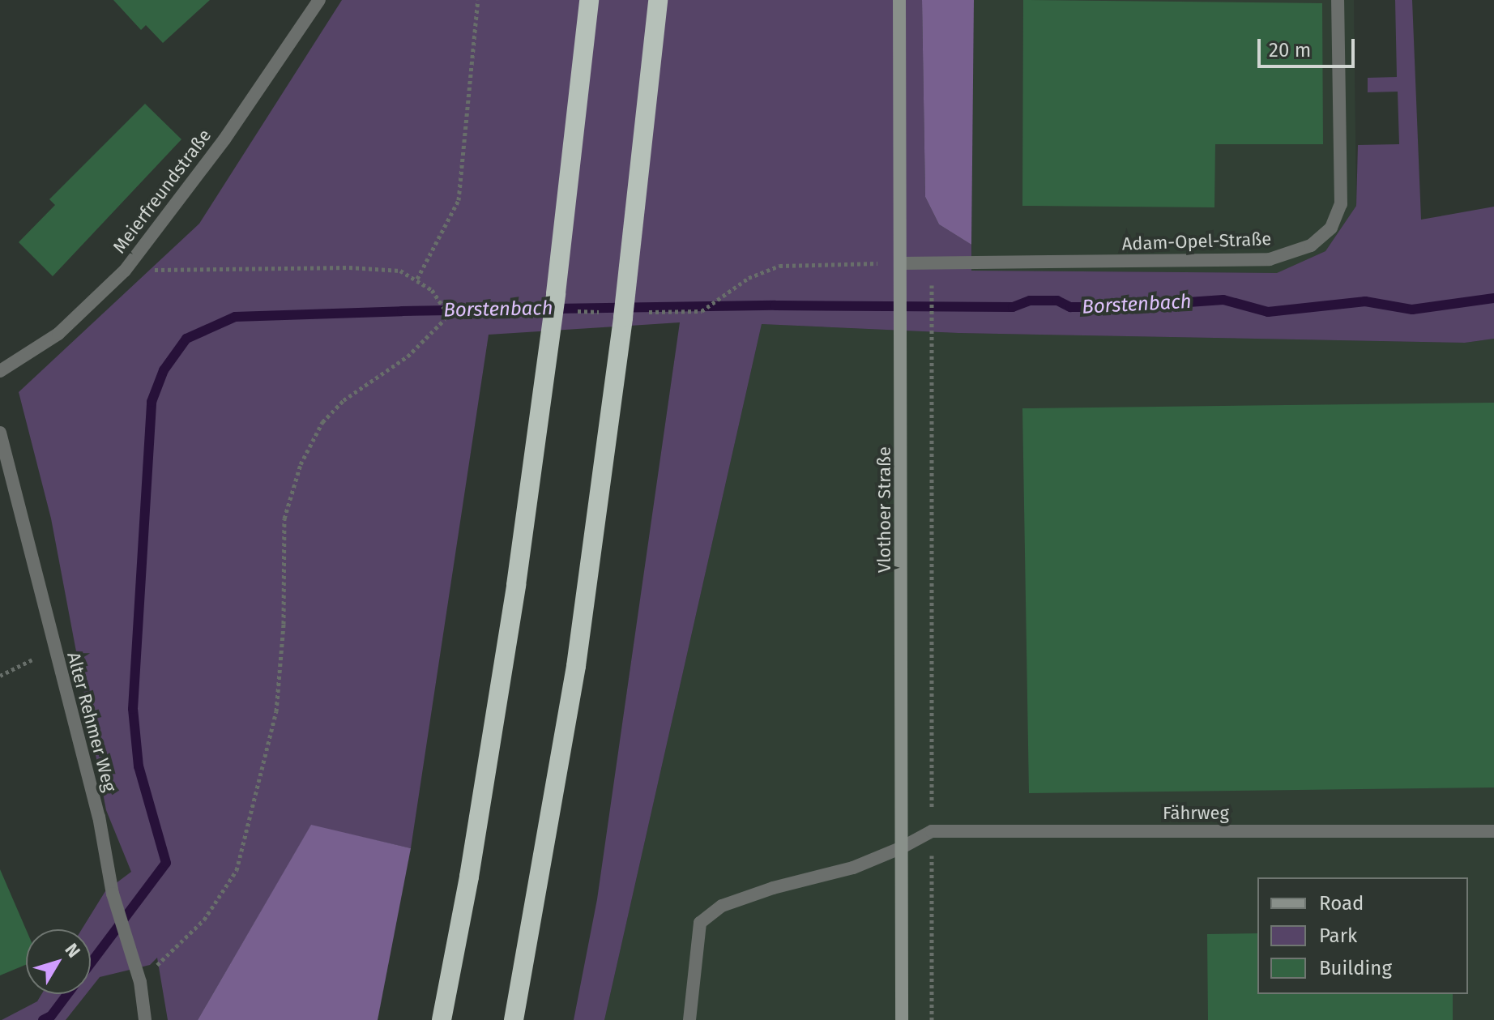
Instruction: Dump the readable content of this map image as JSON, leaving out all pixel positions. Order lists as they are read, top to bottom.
{
  "streets": {
    "main road": ["Vlothoer Straße"],
    "street": [
      "Meierfreundstraße",
      "Adam-Opel-Straße",
      "Alter Rehmer Weg",
      "Fährweg"
    ]
  },
  "crossings": [
    ["Adam-Opel-Straße", "Vlothoer Straße"],
    ["Vlothoer Straße", "Fährweg"]
  ],
  "water": ["Borstenbach"],
  "legend": ["Road", "Park", "Building"],
  "scale_bar": "20 m",
  "north": "top right"
}
